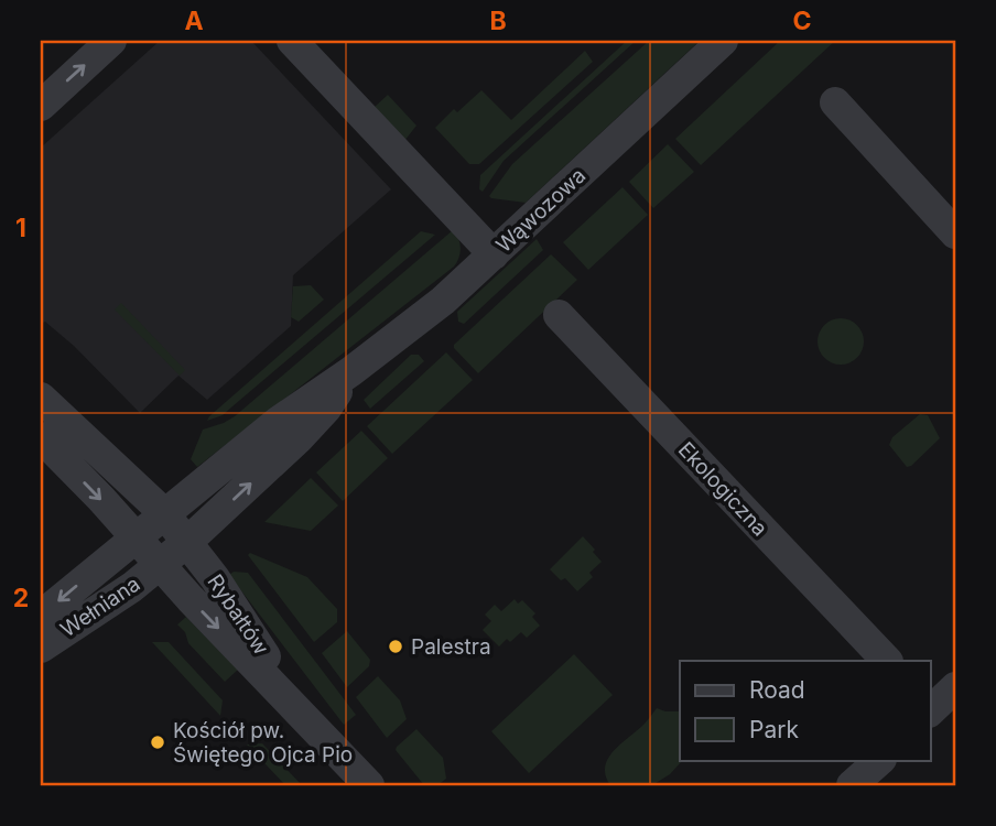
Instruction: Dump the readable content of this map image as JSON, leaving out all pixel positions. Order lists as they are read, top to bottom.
{
  "streets": {
    "street": [
      "Wąwozowa",
      "Ekologiczna",
      "Wełniana",
      "Rybałtów"
    ]
  },
  "crossings": [
    ["Wąwozowa", "Wełniana"],
    ["Wąwozowa", "Rybałtów"],
    ["Wełniana", "Rybałtów"]
  ],
  "places": ["Palestra", "Kościół pw. Świętego Ojca Pio"],
  "legend": ["Road", "Park"],
  "grid": {
    "columns": ["A", "B", "C"],
    "rows": ["1", "2"]
  }
}
